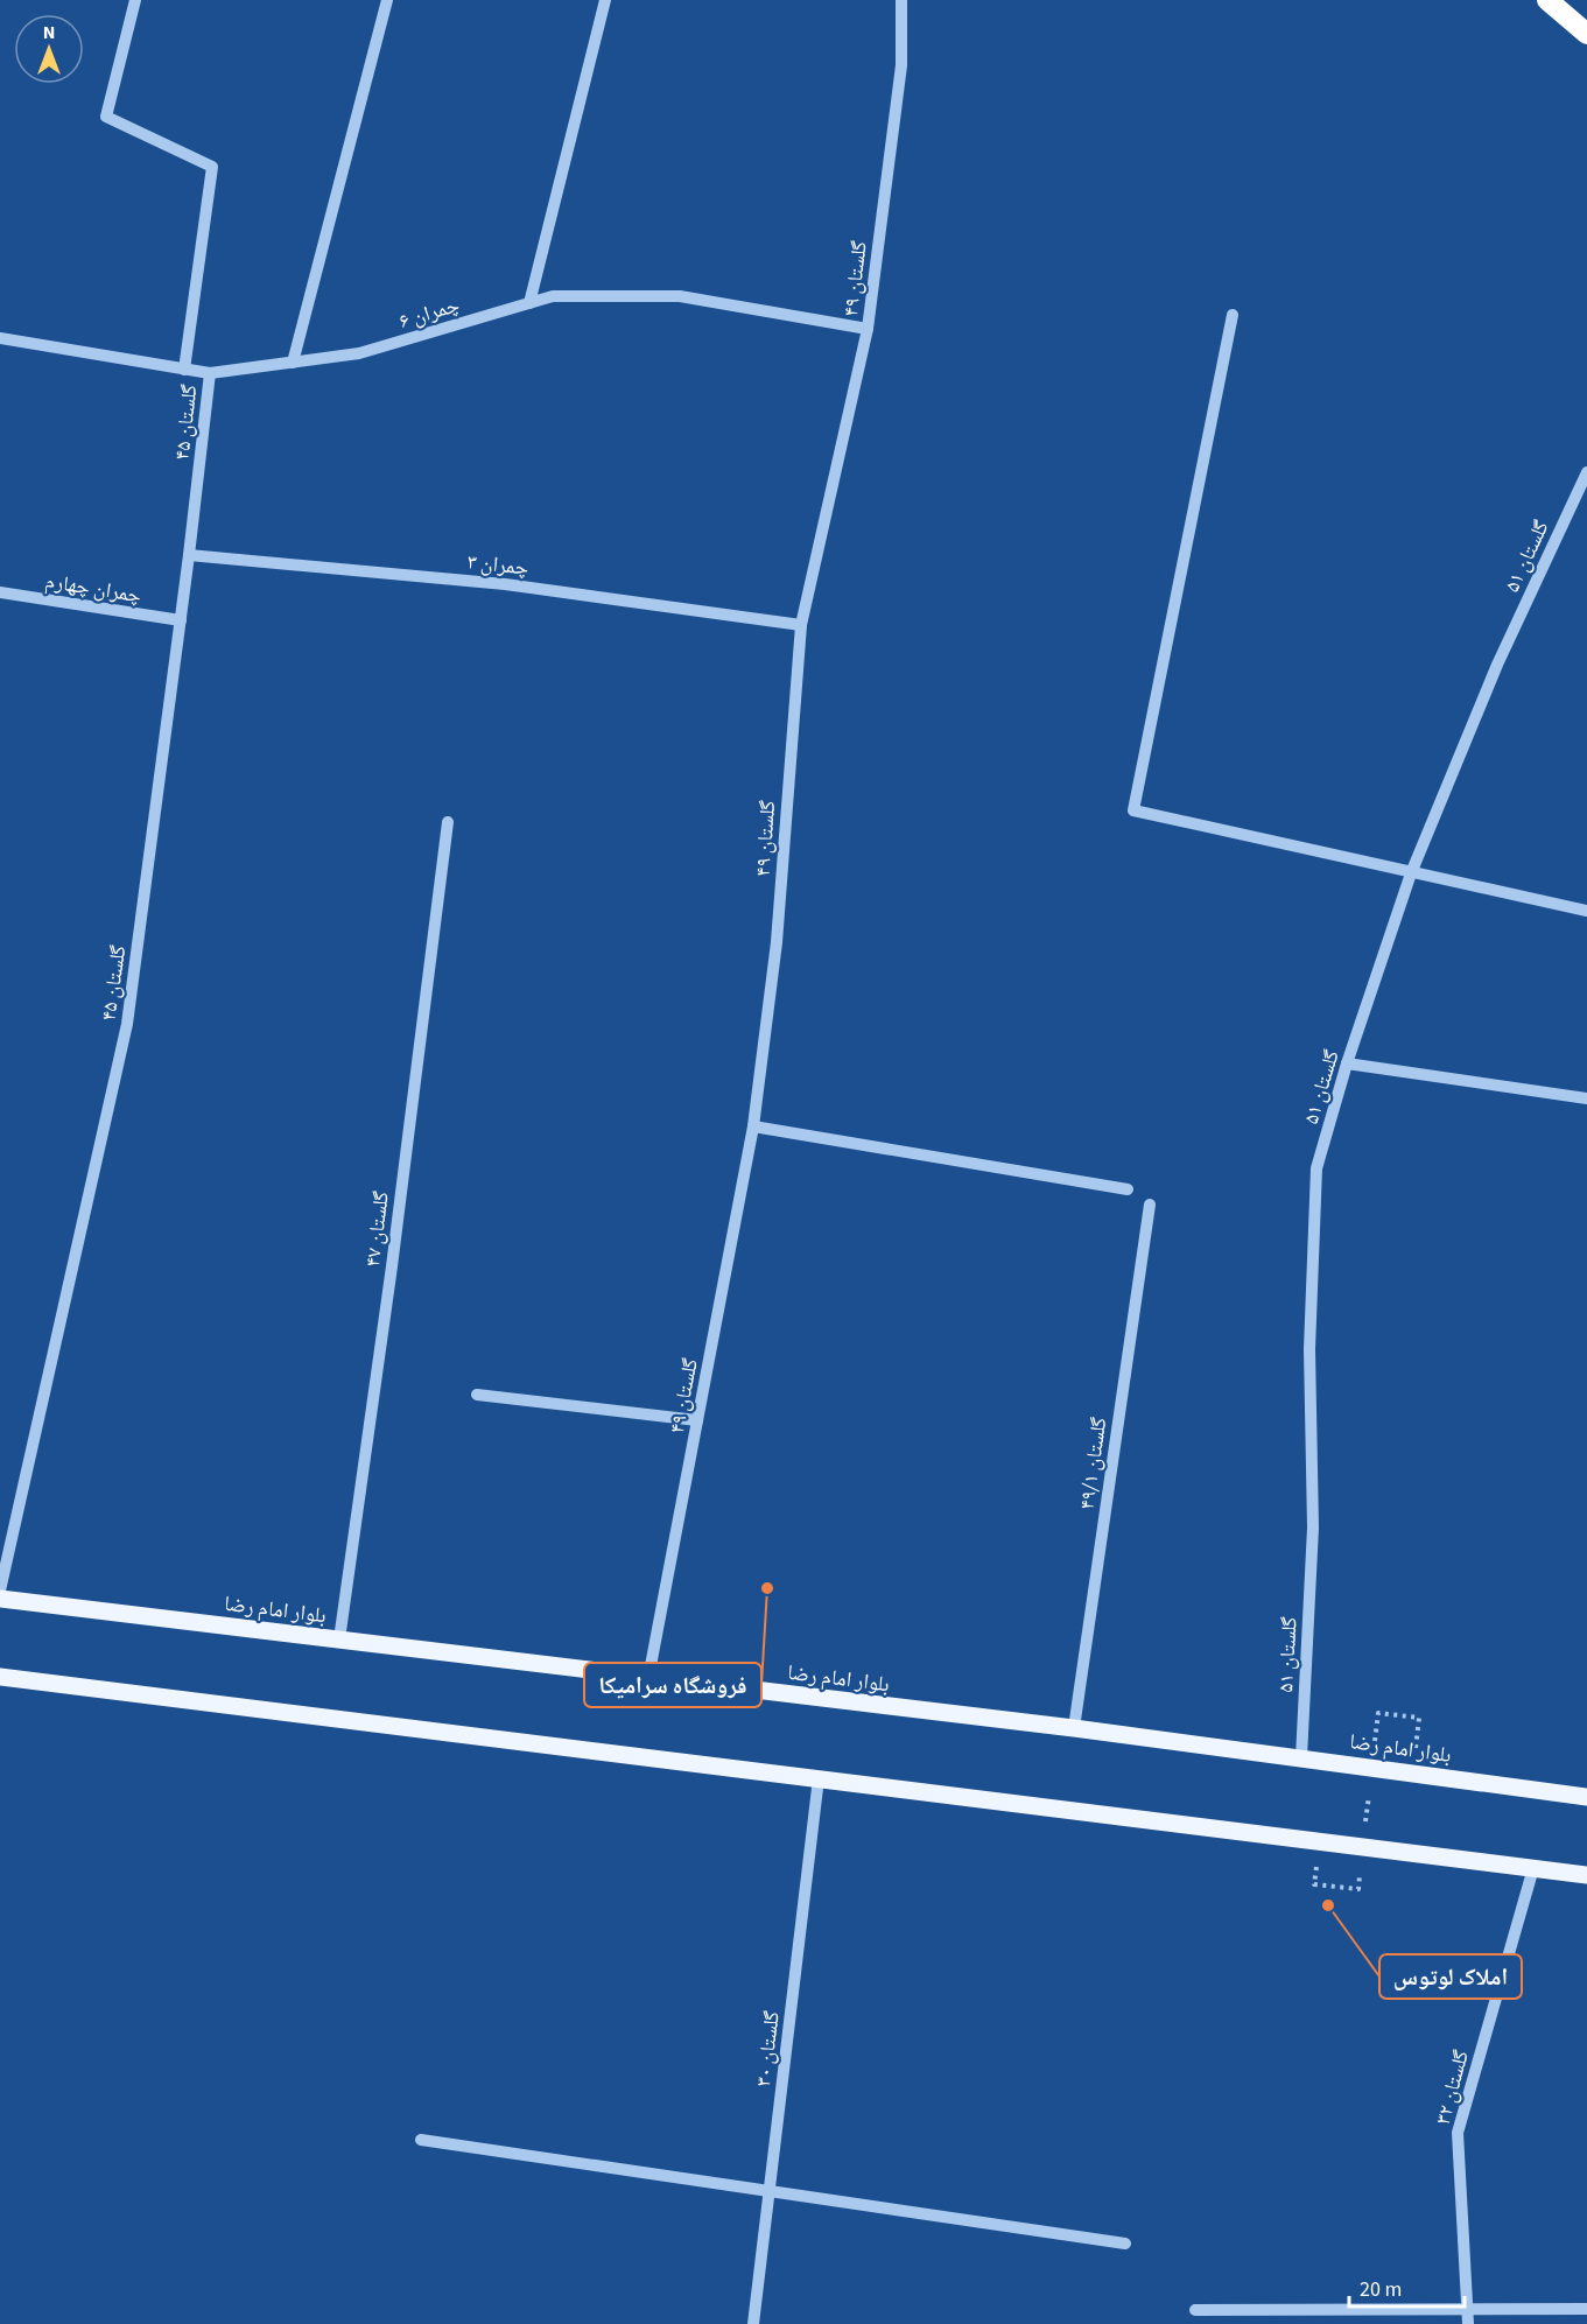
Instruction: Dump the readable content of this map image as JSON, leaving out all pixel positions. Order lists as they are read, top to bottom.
{
  "streets": {
    "main road": ["بلوار امام رضا"],
    "street": [
      "گلستان ۴۹",
      "چمران ۶",
      "گلستان ۴۵",
      "گلستان ۵۱",
      "چمران ۳",
      "چمران چهارم",
      "گلستان ۴۷",
      "گلستان ۴۹/۱",
      "گلستان ۳۰",
      "گلستان ۳۲"
    ]
  },
  "crossings": [
    ["گلستان ۴۹", "چمران ۶"],
    ["گلستان ۴۹", "چمران ۳"],
    ["گلستان ۴۹", "بلوار امام رضا"],
    ["چمران ۶", "گلستان ۴۵"],
    ["گلستان ۴۵", "چمران ۳"],
    ["گلستان ۴۵", "چمران چهارم"],
    ["گلستان ۵۱", "بلوار امام رضا"],
    ["گلستان ۴۷", "بلوار امام رضا"],
    ["گلستان ۴۹/۱", "بلوار امام رضا"]
  ],
  "places": ["فروشگاه سراميكا", "املاک لوتوس"],
  "scale_bar": "20 m",
  "north": "top"
}
